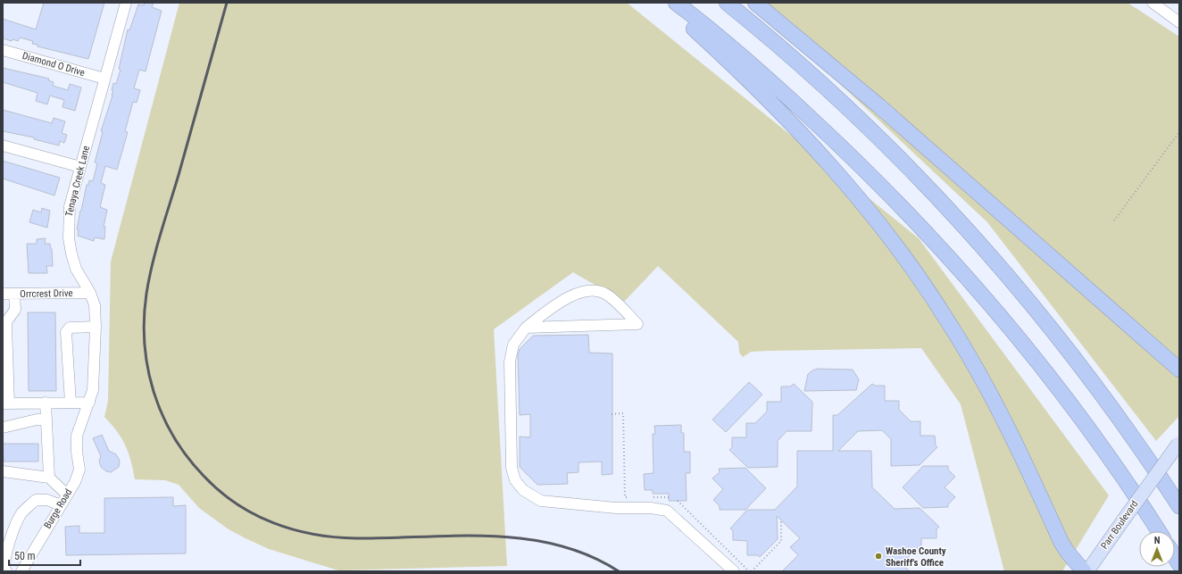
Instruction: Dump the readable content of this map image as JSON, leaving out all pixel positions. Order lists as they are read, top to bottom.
{
  "streets": {
    "main road": ["Parr Boulevard"],
    "street": [
      "Diamond O Drive",
      "Tenaya Creek Lane",
      "Orrcrest Drive",
      "Burge Road"
    ]
  },
  "crossings": [
    ["Diamond O Drive", "Tenaya Creek Lane"],
    ["Tenaya Creek Lane", "Orrcrest Drive"],
    ["Tenaya Creek Lane", "Burge Road"]
  ],
  "places": ["Washoe County Sheriff's Office"],
  "scale_bar": "50 m",
  "north": "top"
}
